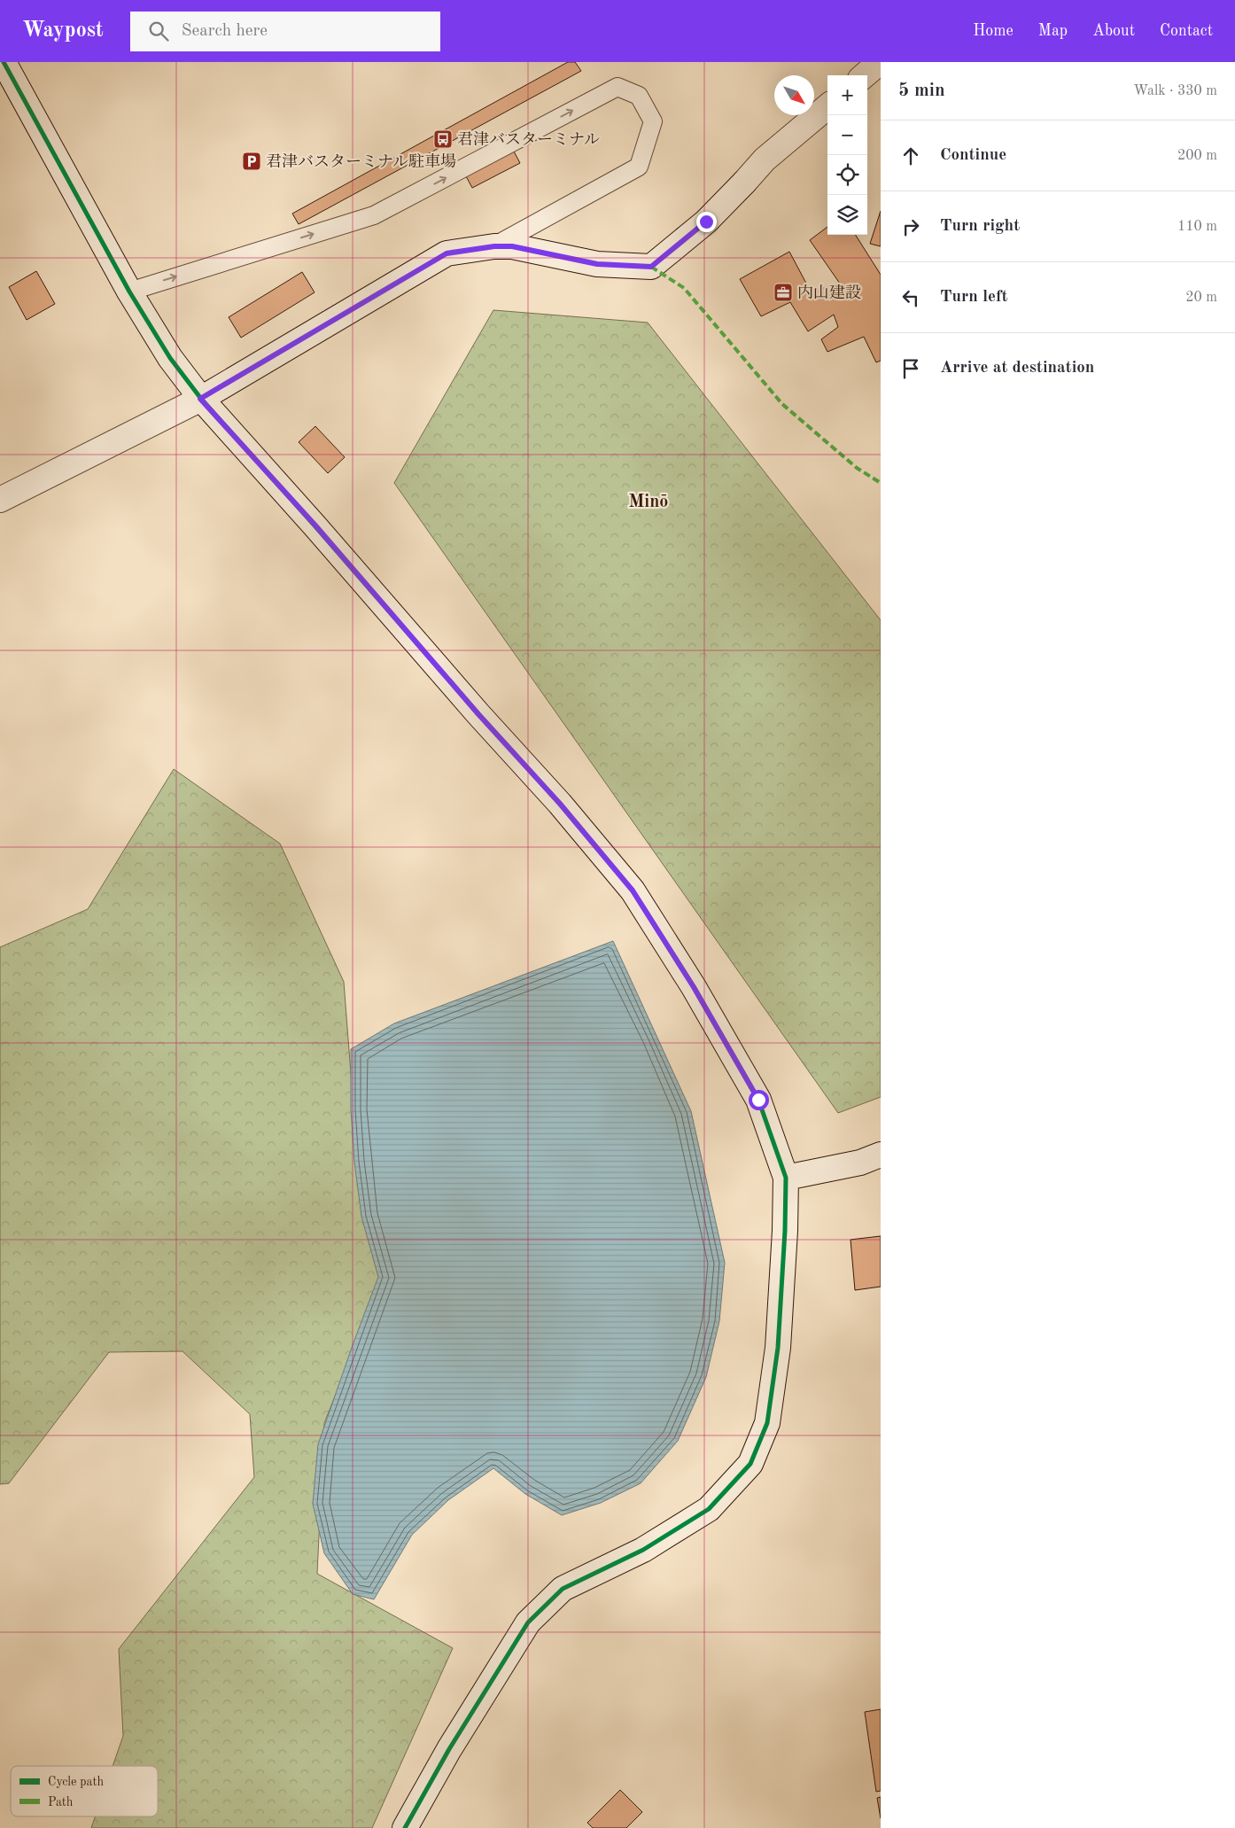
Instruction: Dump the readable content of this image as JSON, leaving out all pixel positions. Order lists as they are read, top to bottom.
{
  "districts": ["Minō"],
  "places": {
    "bus stop": ["君津バスターミナル"],
    "parking": ["君津バスターミナル駐車場"],
    "office": ["内山建設"]
  },
  "legend": ["Cycle path", "Path"],
  "north": "bottom right",
  "page": {
    "header": "Waypost",
    "search": "Search here",
    "nav": [
      "Home",
      "Map",
      "About",
      "Contact"
    ],
    "heading": ["5 min", "Walk · 330 m"],
    "map_buttons": ["+", "−"],
    "list": [
      ["Continue", "200 m"],
      ["Turn right", "110 m"],
      ["Turn left", "20 m"],
      "Arrive at destination"
    ]
  }
}
